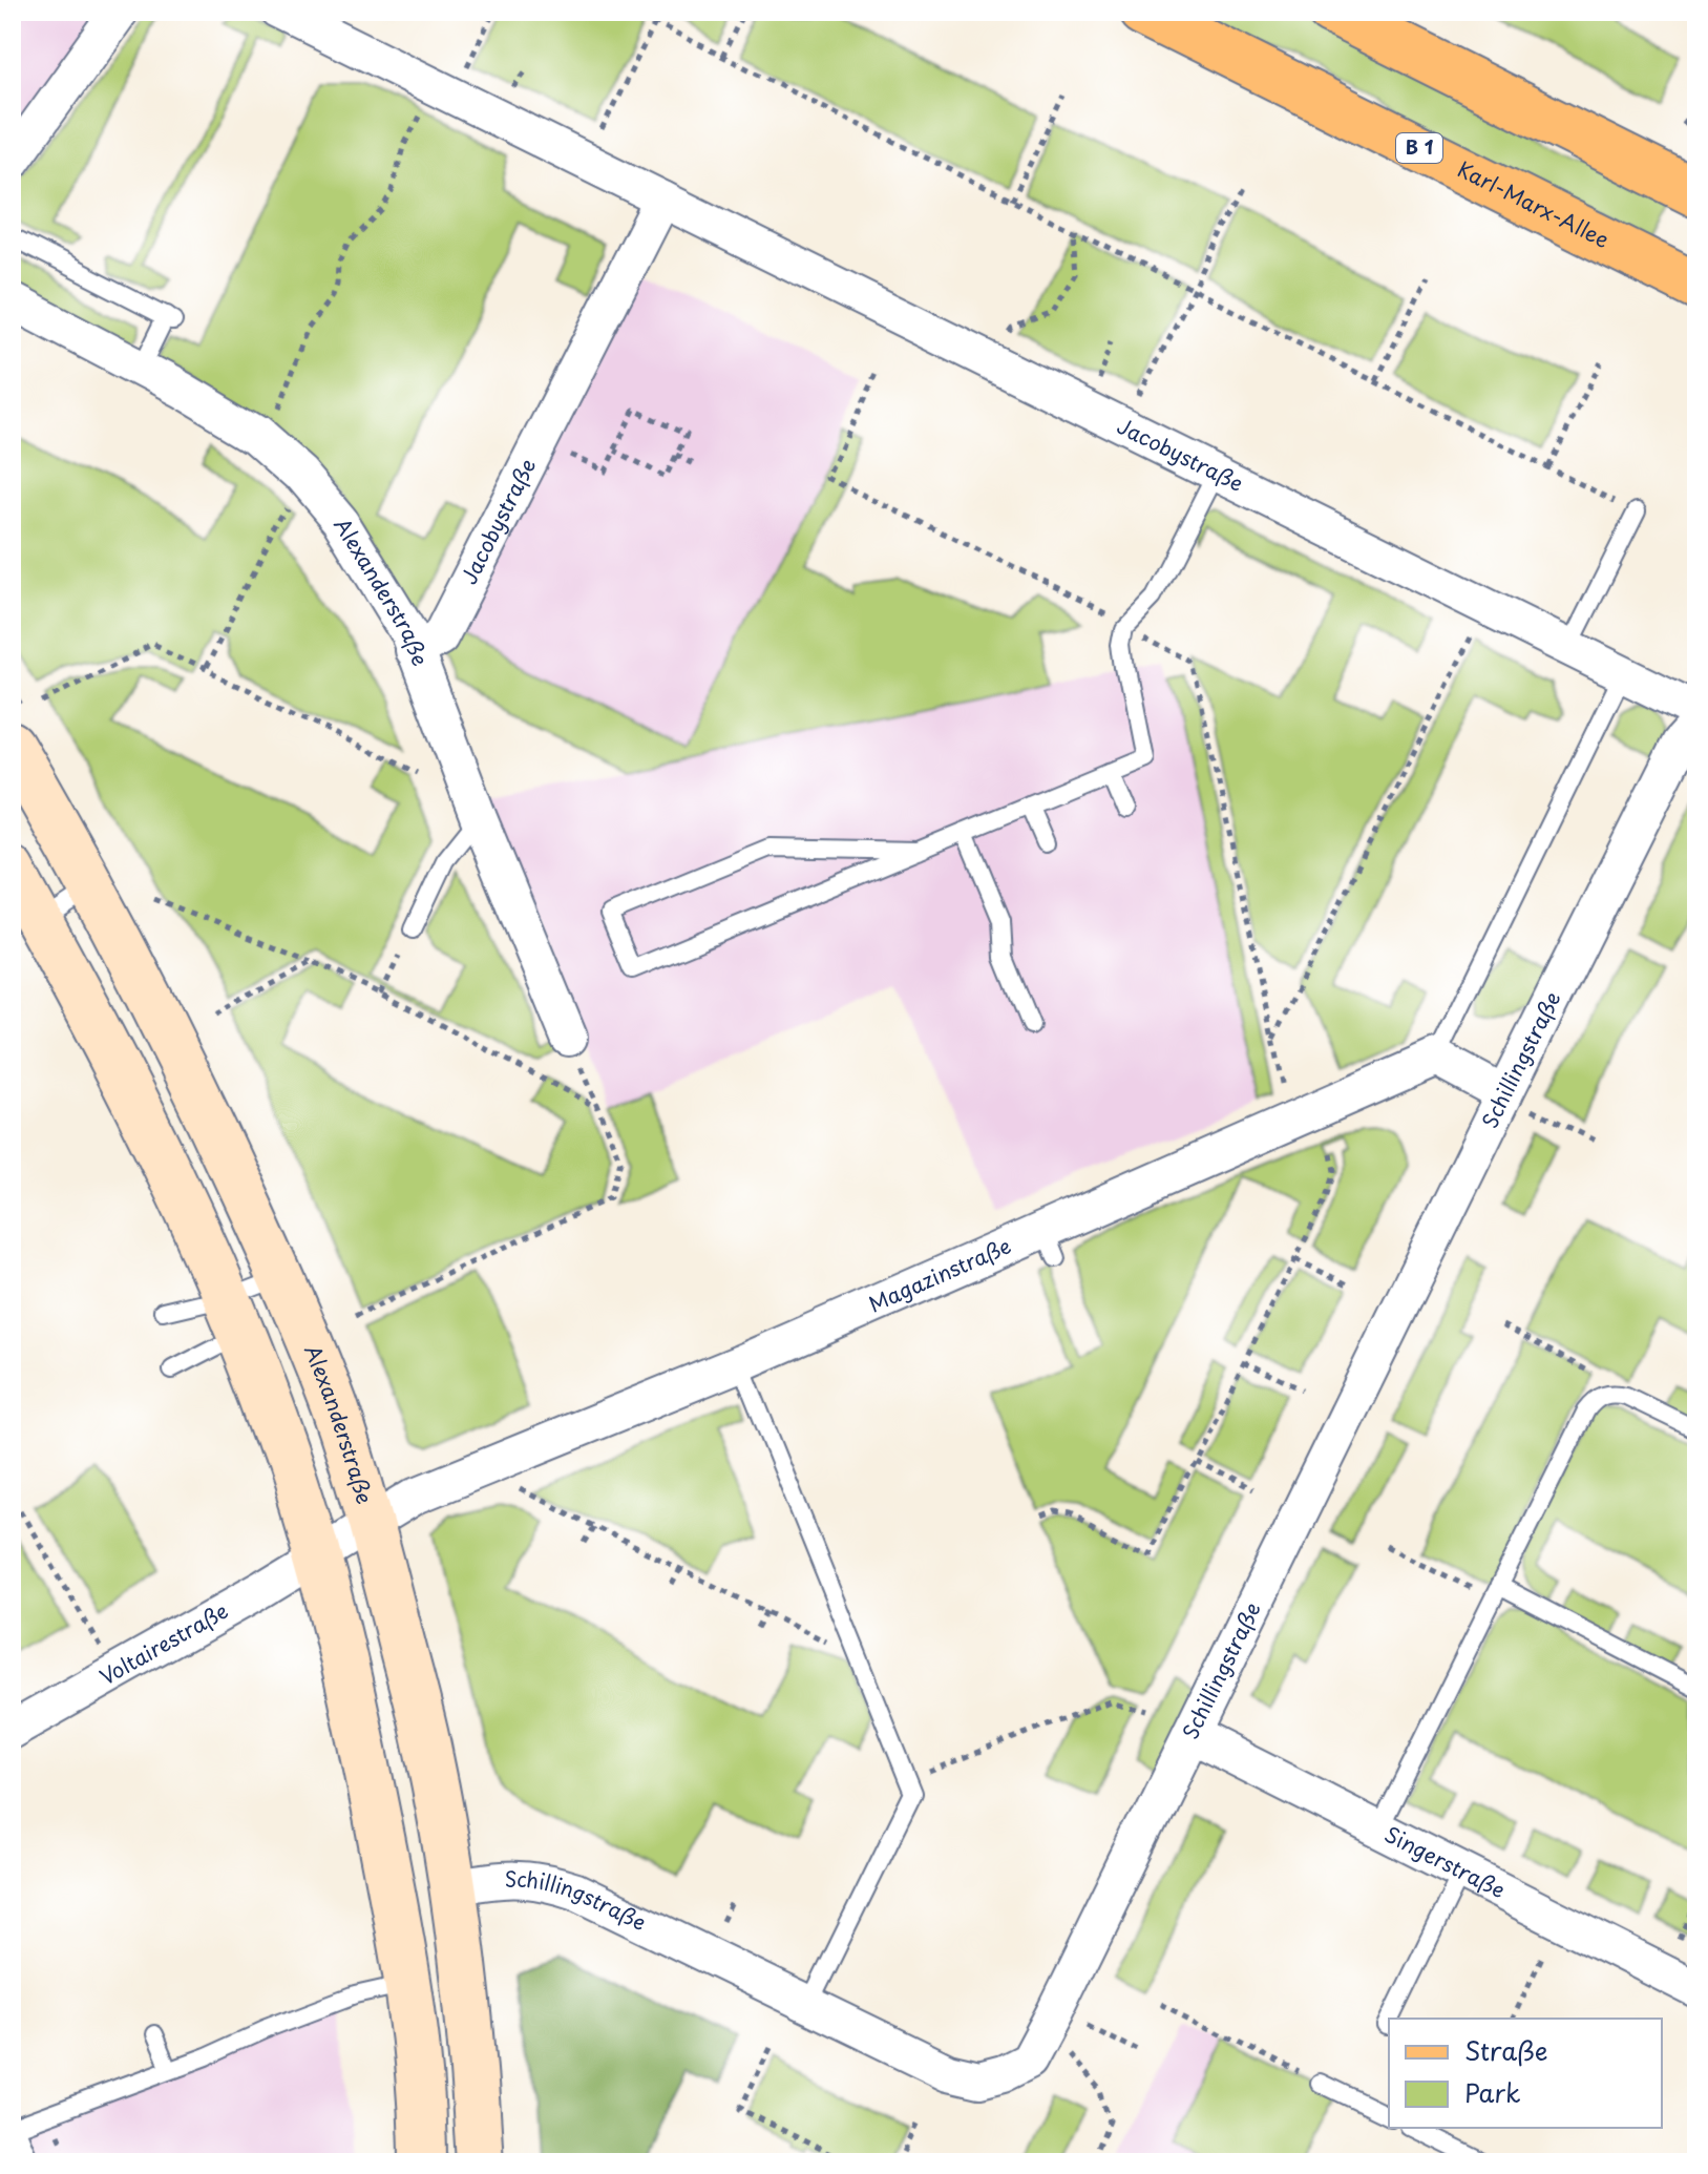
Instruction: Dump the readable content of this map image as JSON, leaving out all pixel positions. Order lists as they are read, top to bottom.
{
  "streets": {
    "main road": ["B 1", "Karl-Marx-Allee", "Alexanderstraße"],
    "street": [
      "Jacobystraße",
      "Schillingstraße",
      "Magazinstraße",
      "Voltairestraße",
      "Singerstraße"
    ]
  },
  "crossings": [
    ["Jacobystraße", "Alexanderstraße"],
    ["Alexanderstraße", "Schillingstraße"],
    ["Alexanderstraße", "Magazinstraße"],
    ["Alexanderstraße", "Voltairestraße"],
    ["Schillingstraße", "Singerstraße"],
    ["Magazinstraße", "Voltairestraße"]
  ],
  "legend": ["Straße", "Park"]
}
